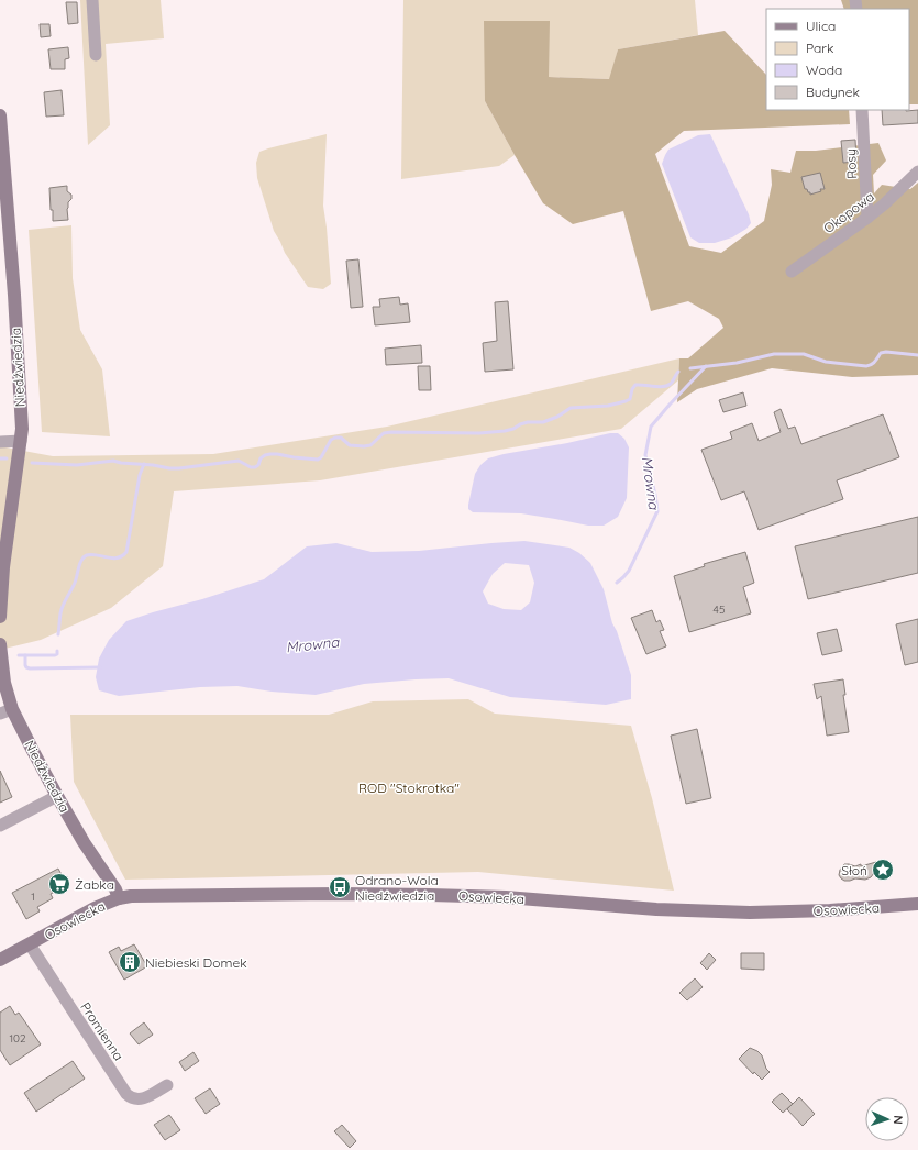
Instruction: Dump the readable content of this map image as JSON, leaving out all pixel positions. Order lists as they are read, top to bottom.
{
  "streets": {
    "street": [
      "Rosy",
      "Okopowa",
      "Niedźwiedzia",
      "Osowiecka",
      "Promienna"
    ]
  },
  "crossings": [
    ["Rosy", "Okopowa"],
    ["Niedźwiedzia", "Osowiecka"],
    ["Osowiecka", "Promienna"]
  ],
  "water": ["Mrowna"],
  "parks": ["ROD \"Stokrotka\""],
  "places": {
    "place": ["Słoń"],
    "supermarket": ["Żabka"],
    "bus stop": ["Odrano-Wola Niedźwiedzia"],
    "building": ["Niebieski Domek"]
  },
  "house_numbers": ["45", "1", "102"],
  "legend": [
    "Ulica",
    "Park",
    "Woda",
    "Budynek"
  ],
  "north": "right"
}
